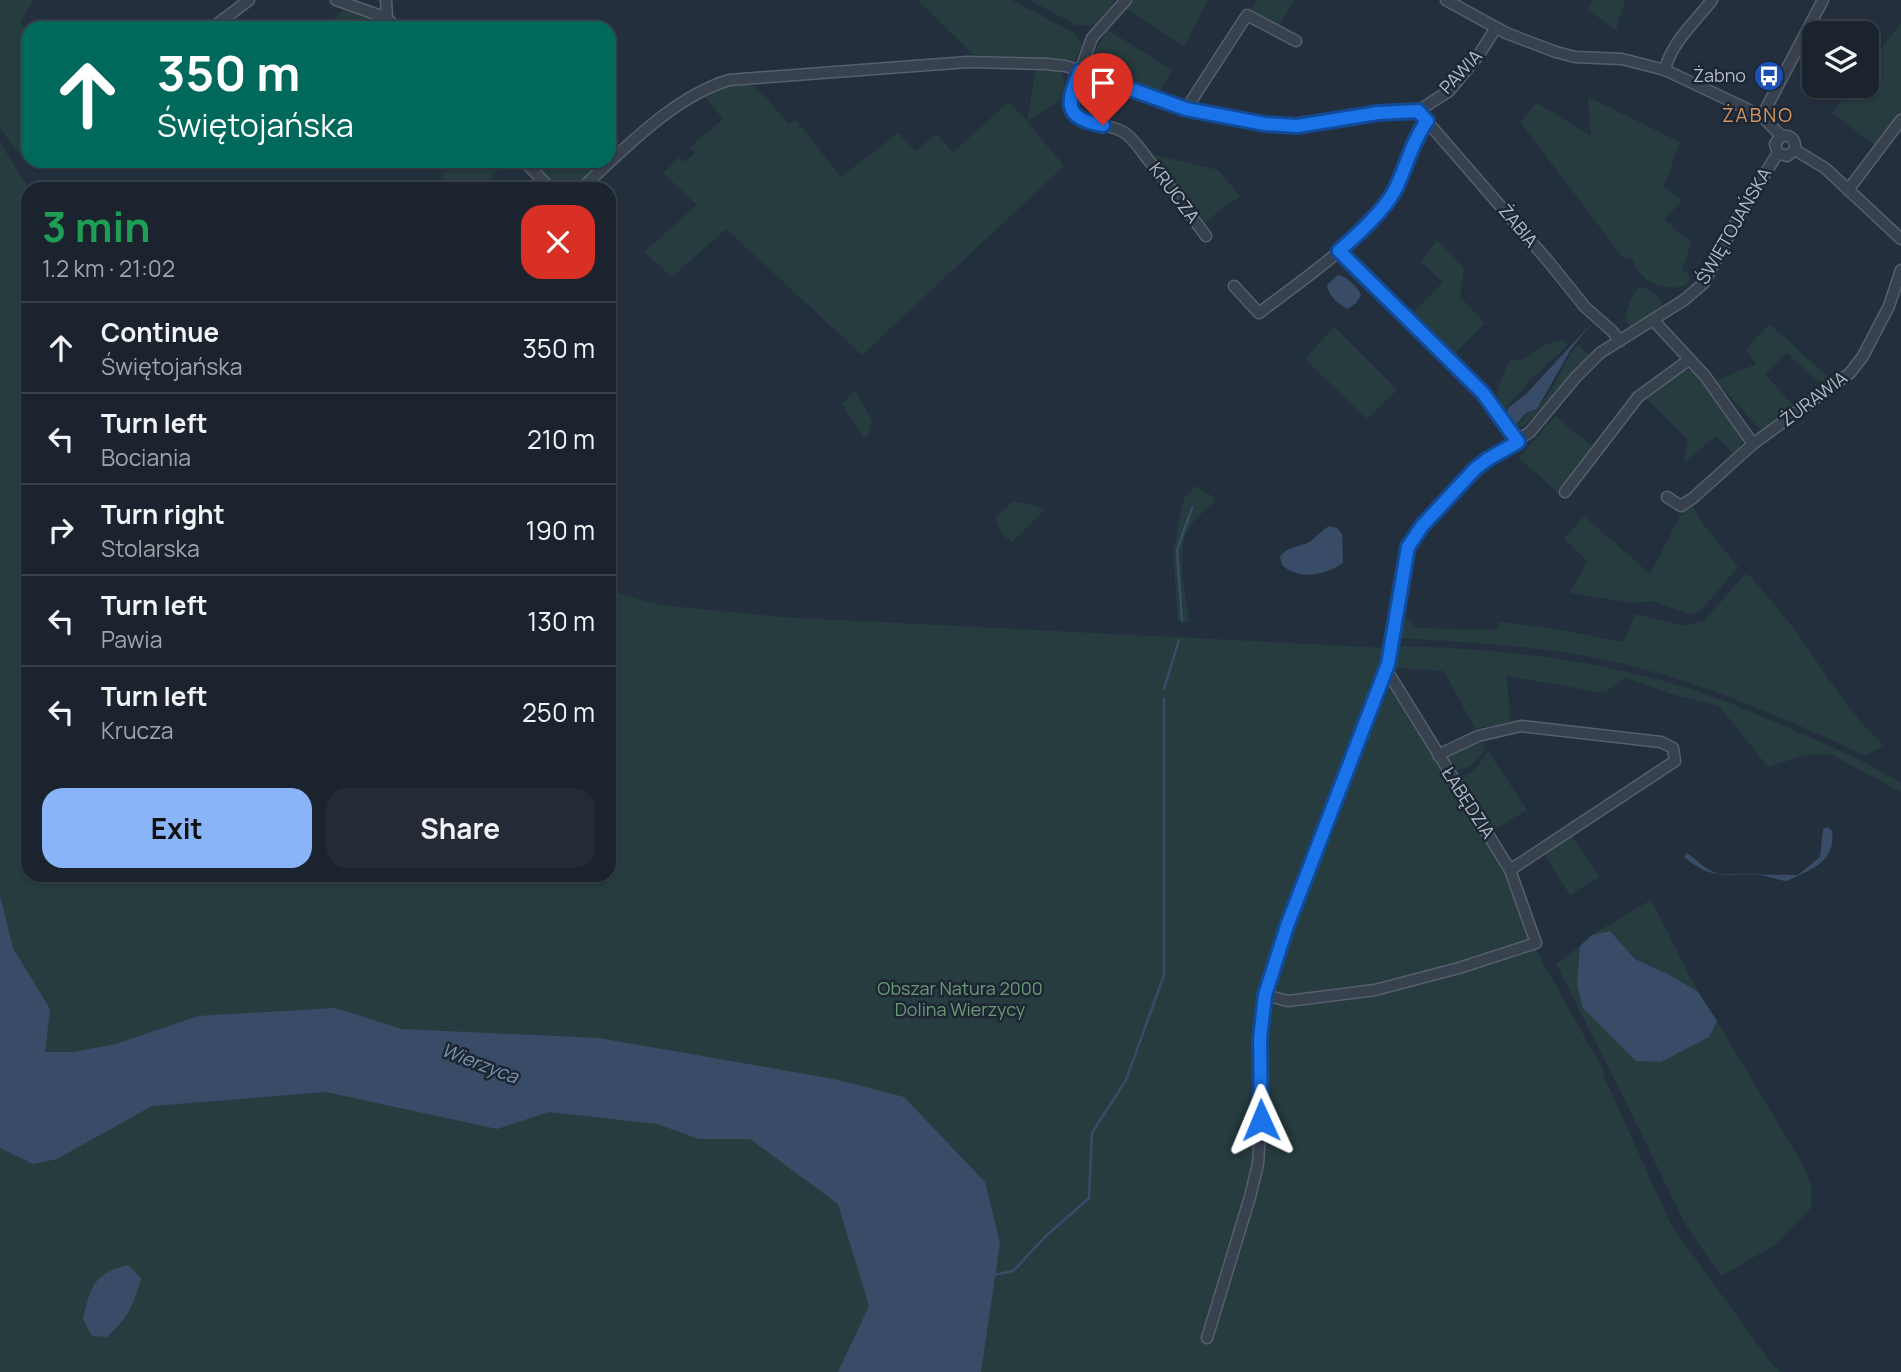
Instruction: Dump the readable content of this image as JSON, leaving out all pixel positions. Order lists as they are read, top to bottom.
{
  "streets": {
    "street": [
      "PAWIA",
      "KRUCZA",
      "ŻABIA",
      "ŚWIĘTOJAŃSKA",
      "ŻURAWIA",
      "ŁABĘDZIA"
    ]
  },
  "crossings": [
    ["PAWIA", "KRUCZA"],
    ["PAWIA", "ŻABIA"],
    ["ŻABIA", "ŚWIĘTOJAŃSKA"],
    ["ŚWIĘTOJAŃSKA", "ŁABĘDZIA"]
  ],
  "districts": ["ŻABNO"],
  "water": ["Wierzyca"],
  "parks": ["Obszar Natura 2000 Dolina Wierzycy"],
  "places": {
    "bus stop": ["Żabno"]
  },
  "page": {
    "turn": ["350 m", "Świętojańska"],
    "heading": ["3 min", "1.2 km · 21:02"],
    "list": [
      {
        "name": "Continue",
        "note": "Świętojańska",
        "value": "350 m"
      },
      {
        "name": "Turn left",
        "note": "Bociania",
        "value": "210 m"
      },
      {
        "name": "Turn right",
        "note": "Stolarska",
        "value": "190 m"
      },
      {
        "name": "Turn left",
        "note": "Pawia",
        "value": "130 m"
      },
      {
        "name": "Turn left",
        "note": "Krucza",
        "value": "250 m"
      }
    ],
    "buttons": ["Exit", "Share"]
  }
}
